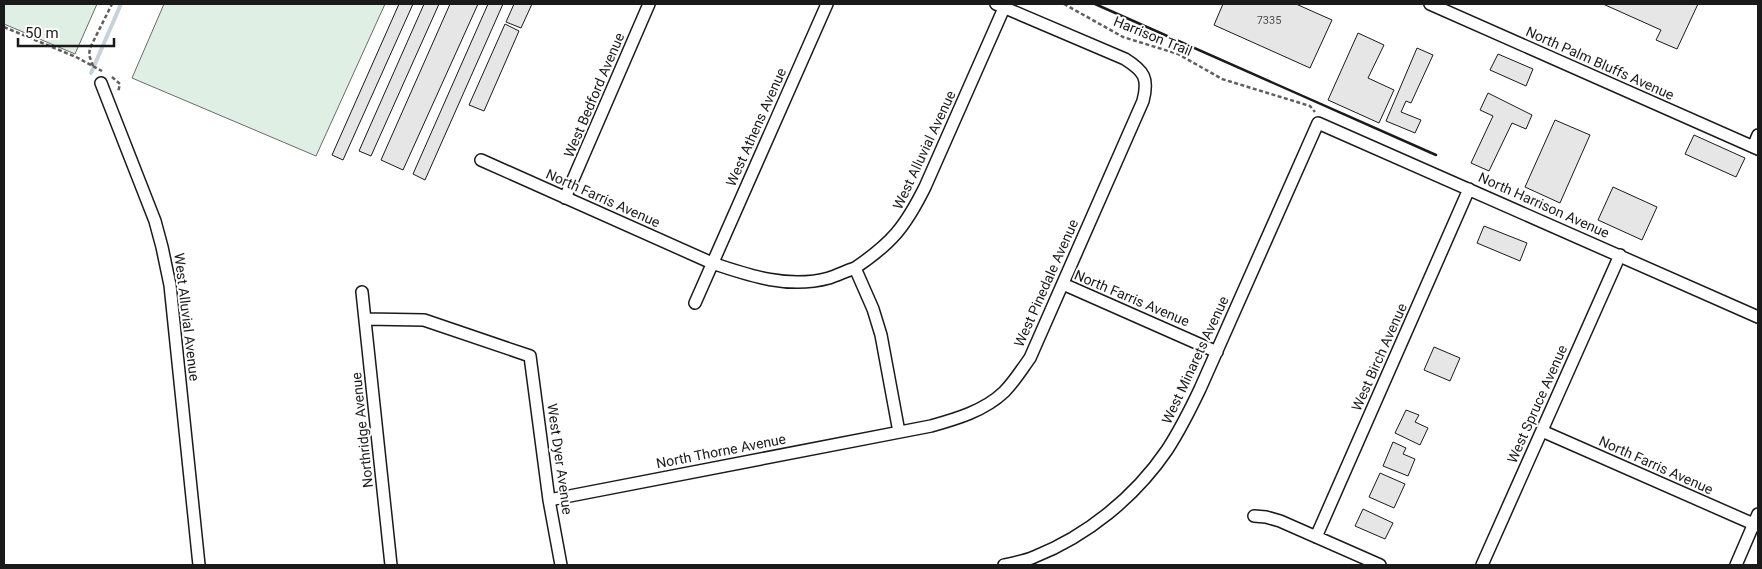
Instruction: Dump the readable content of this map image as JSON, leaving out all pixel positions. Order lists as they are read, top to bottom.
{
  "streets": {
    "street": [
      "North Palm Bluffs Avenue",
      "West Bedford Avenue",
      "West Athens Avenue",
      "West Alluvial Avenue",
      "North Farris Avenue",
      "North Harrison Avenue",
      "West Pinedale Avenue",
      "West Birch Avenue",
      "West Minarets Avenue",
      "West Spruce Avenue",
      "Northridge Avenue",
      "North Thorne Avenue",
      "West Dyer Avenue"
    ],
    "path": ["Harrison Trail"]
  },
  "crossings": [
    ["Harrison Trail", "North Harrison Avenue"],
    ["Harrison Trail", "West Minarets Avenue"],
    ["West Bedford Avenue", "North Farris Avenue"],
    ["West Athens Avenue", "North Farris Avenue"],
    ["West Alluvial Avenue", "North Farris Avenue"],
    ["West Alluvial Avenue", "West Pinedale Avenue"],
    ["North Farris Avenue", "West Pinedale Avenue"],
    ["North Farris Avenue", "West Minarets Avenue"],
    ["North Farris Avenue", "West Spruce Avenue"],
    ["North Harrison Avenue", "West Birch Avenue"],
    ["North Harrison Avenue", "West Minarets Avenue"],
    ["North Harrison Avenue", "West Spruce Avenue"],
    ["West Pinedale Avenue", "North Thorne Avenue"],
    ["Northridge Avenue", "West Dyer Avenue"],
    ["North Thorne Avenue", "West Dyer Avenue"]
  ],
  "house_numbers": ["7335"],
  "scale_bar": "50 m"
}
